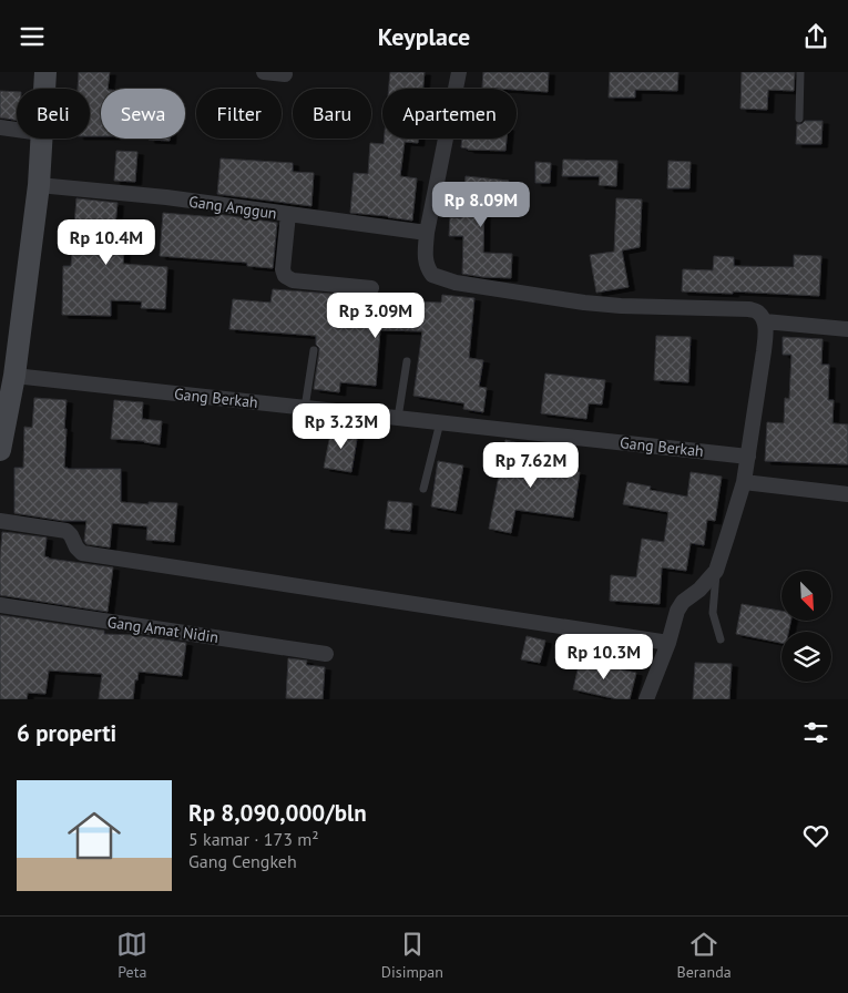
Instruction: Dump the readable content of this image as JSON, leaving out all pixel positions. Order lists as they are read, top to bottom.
{
  "streets": {
    "street": ["Gang Anggun", "Gang Berkah", "Gang Amat Nidin"]
  },
  "north": "bottom right",
  "page": {
    "header": "Keyplace",
    "chip": [
      "Beli",
      "Sewa",
      "Filter",
      "Baru",
      "Apartemen"
    ],
    "price": [
      "Rp 8.09M",
      "Rp 10.4M",
      "Rp 3.09M",
      "Rp 3.23M",
      "Rp 7.62M",
      "Rp 10.3M"
    ],
    "heading": "6 properti",
    "list": [
      {
        "name": "Rp 8,090,000/bln",
        "note": "5 kamar · 173 m² · Gang Cengkeh"
      }
    ],
    "tabs": ["Peta", "Disimpan", "Beranda"]
  }
}
